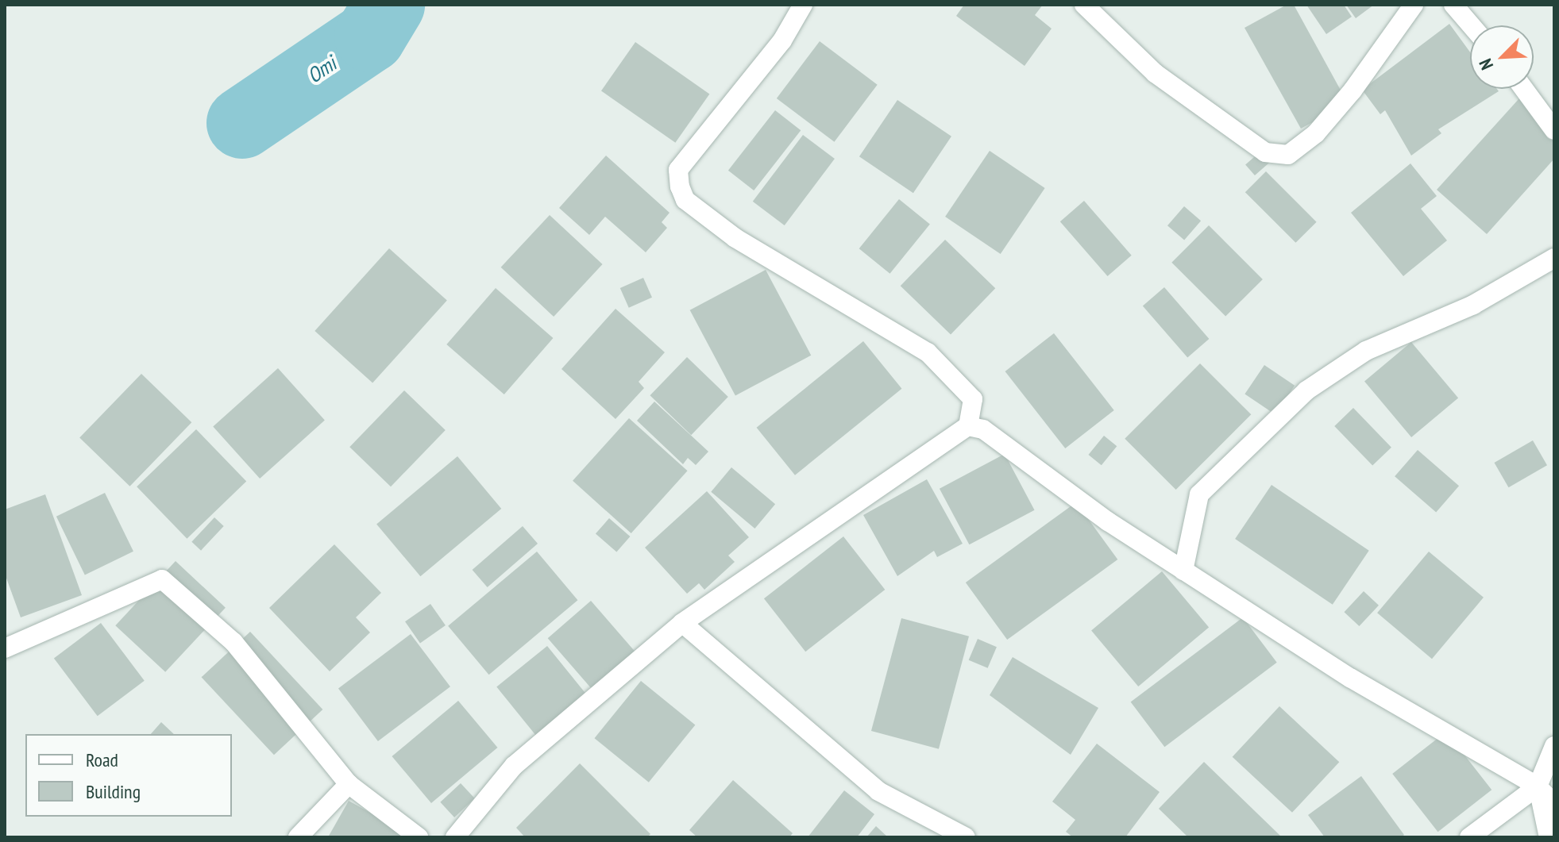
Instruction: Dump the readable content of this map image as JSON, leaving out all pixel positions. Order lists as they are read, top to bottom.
{
  "water": ["Omi"],
  "legend": ["Road", "Building"],
  "north": "bottom left"
}
